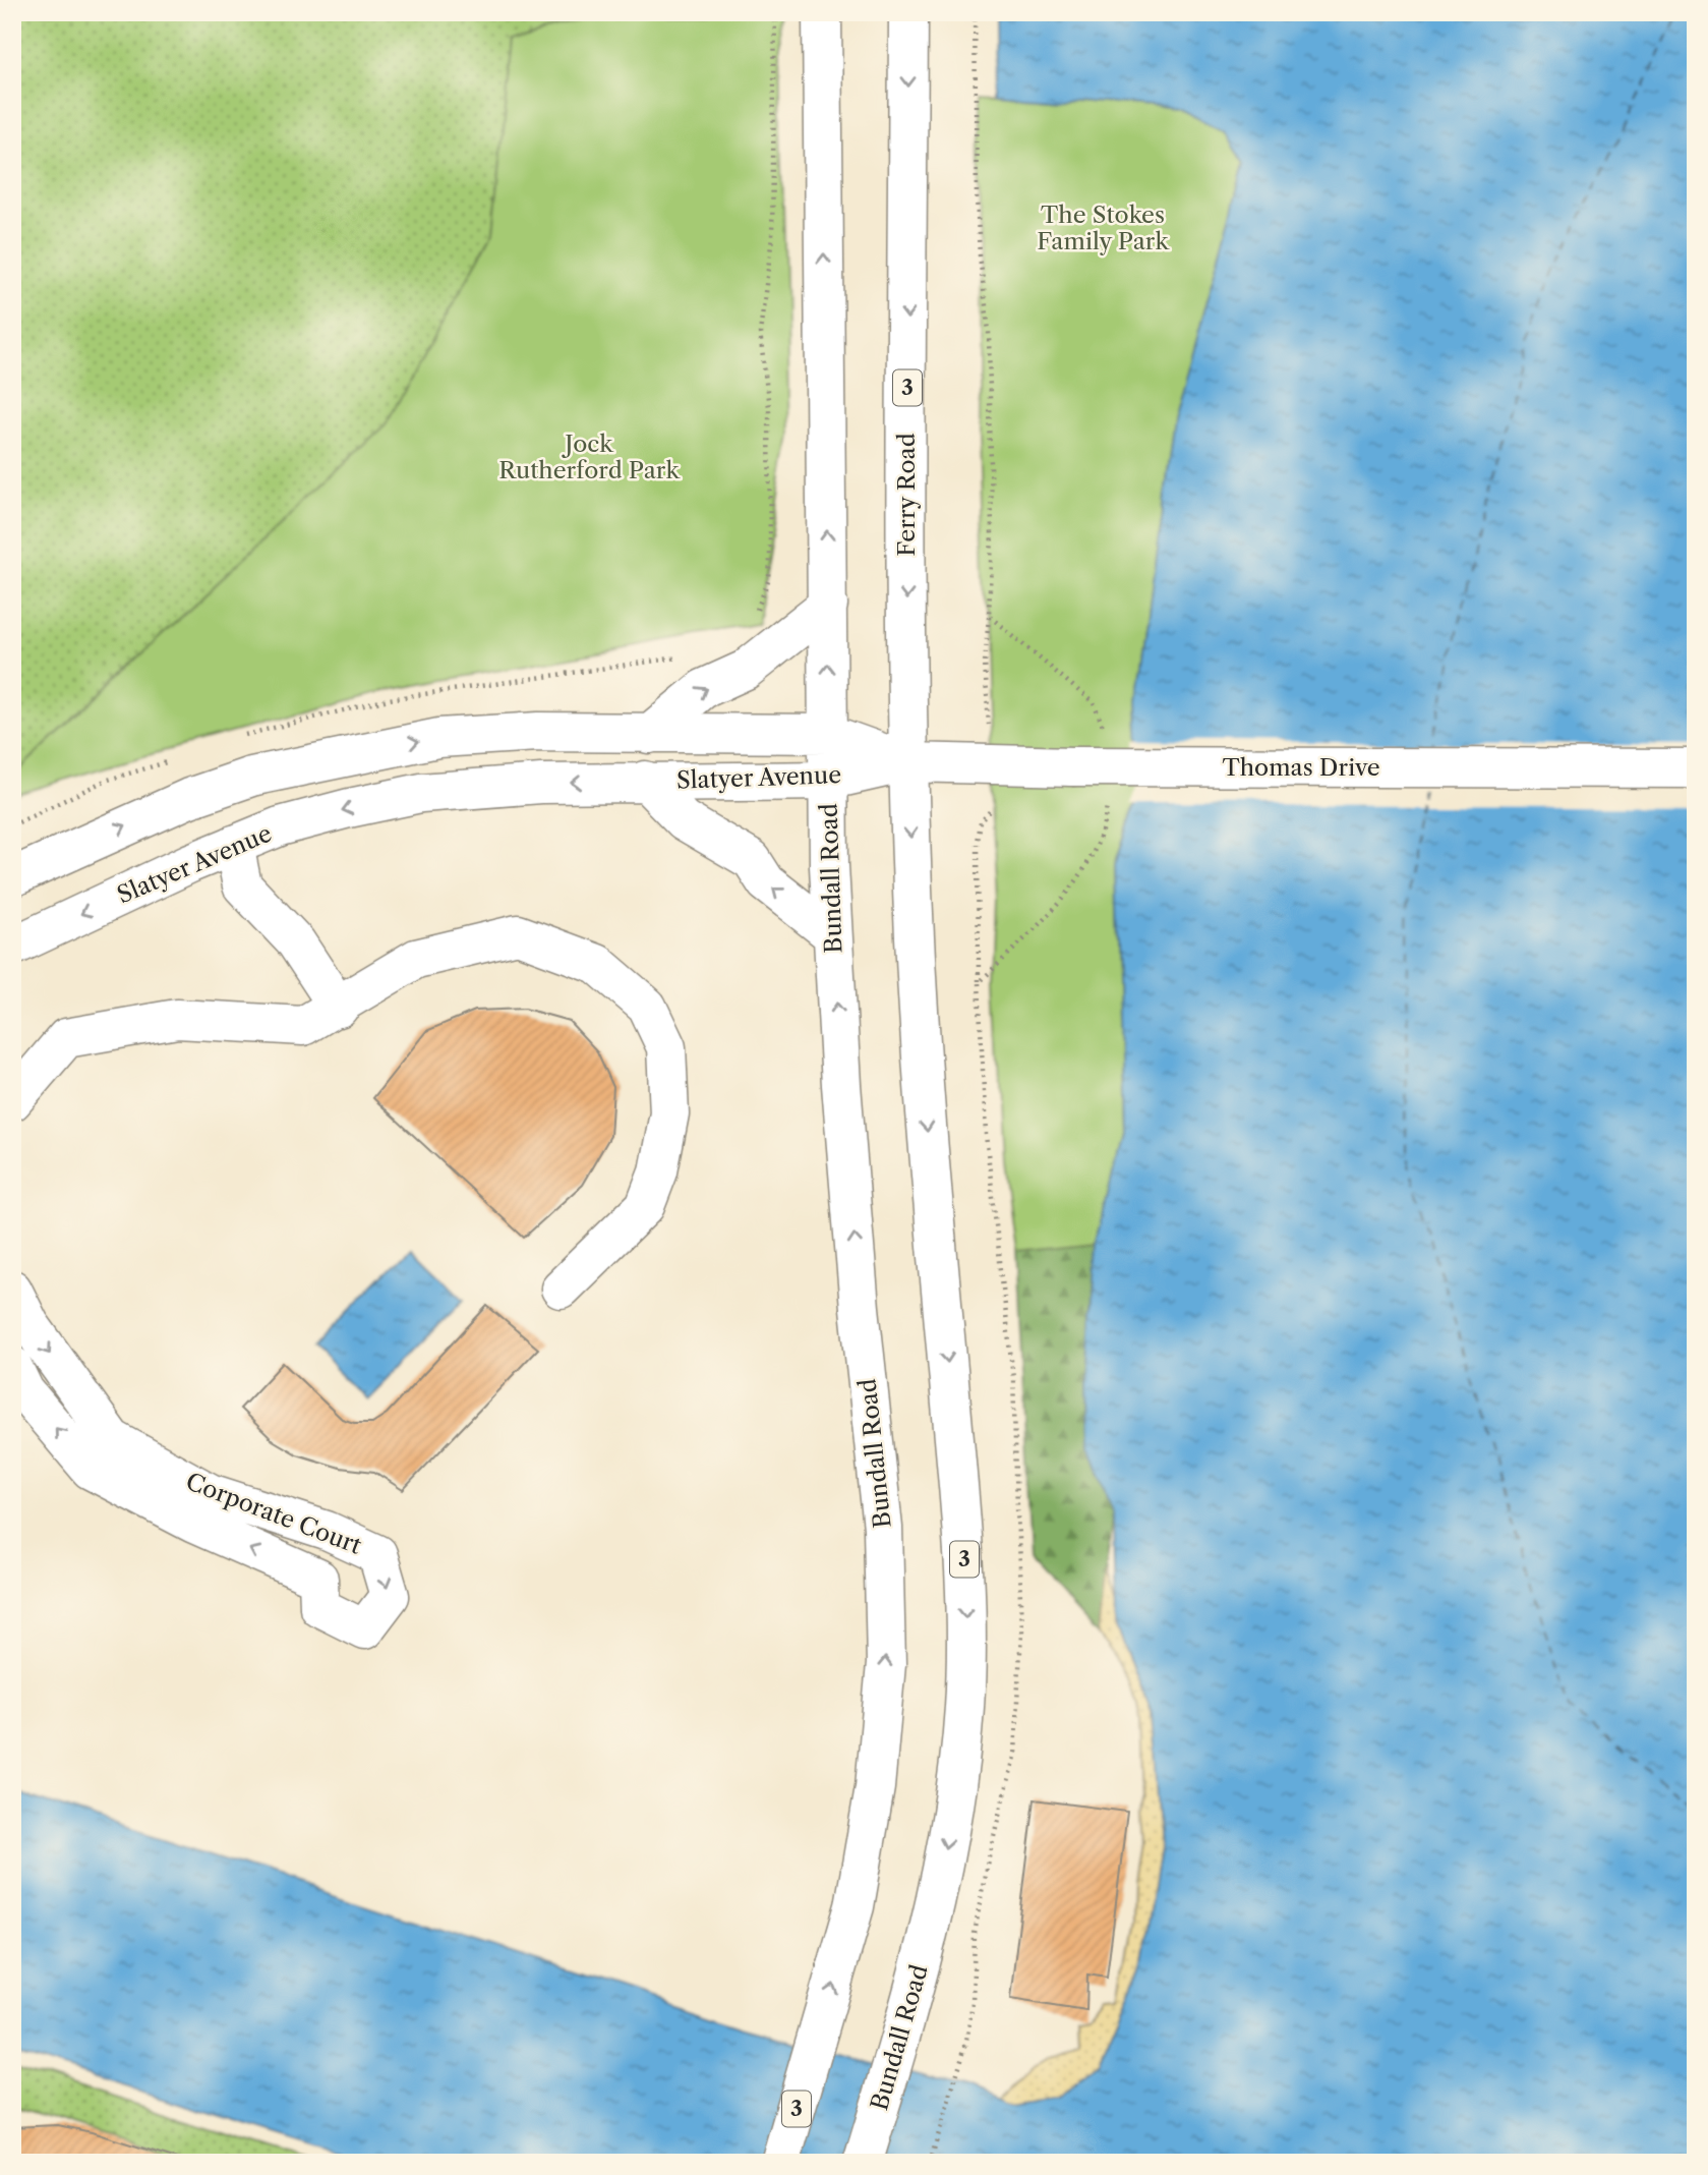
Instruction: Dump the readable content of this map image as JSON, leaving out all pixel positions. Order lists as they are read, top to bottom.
{
  "streets": {
    "main road": [
      "3",
      "Ferry Road",
      "Thomas Drive",
      "Slatyer Avenue",
      "Bundall Road",
      "Corporate Court"
    ]
  },
  "crossings": [
    ["3", "Slatyer Avenue"],
    ["3", "Bundall Road"],
    ["Ferry Road", "Thomas Drive"],
    ["Ferry Road", "Slatyer Avenue"],
    ["Ferry Road", "Bundall Road"],
    ["Thomas Drive", "Slatyer Avenue"],
    ["Thomas Drive", "Bundall Road"],
    ["Slatyer Avenue", "Bundall Road"]
  ],
  "parks": ["The Stokes Family Park", "Jock Rutherford Park"]
}
